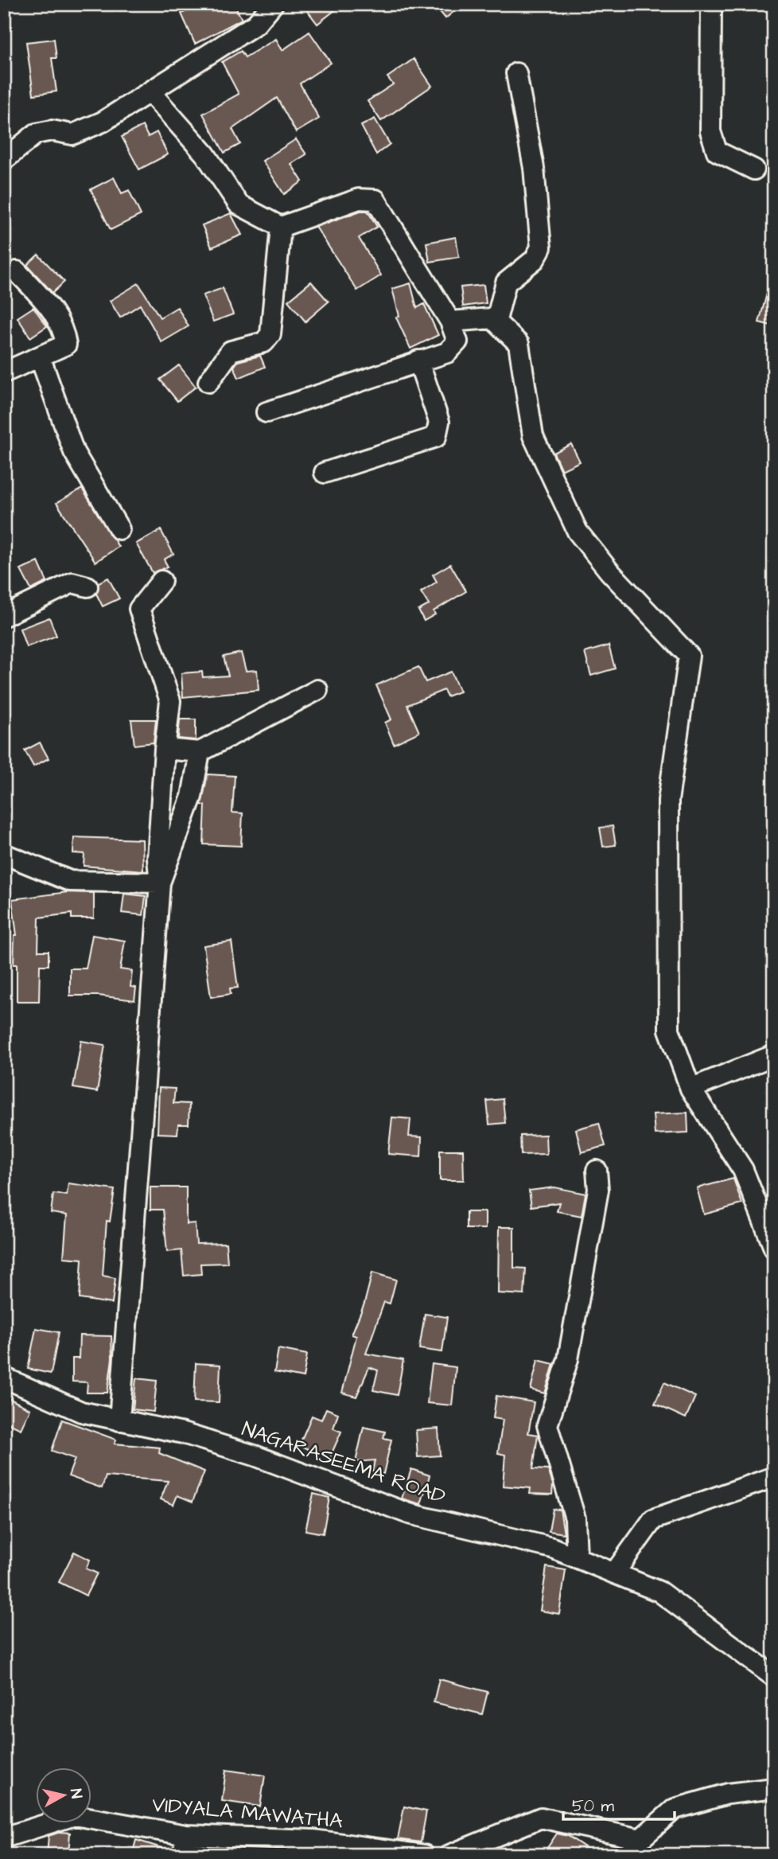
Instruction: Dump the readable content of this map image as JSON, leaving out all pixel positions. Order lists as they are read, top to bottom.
{
  "streets": {
    "street": ["NAGARASEEMA ROAD", "VIDYALA MAWATHA"]
  },
  "scale_bar": "50 m",
  "north": "right"
}
